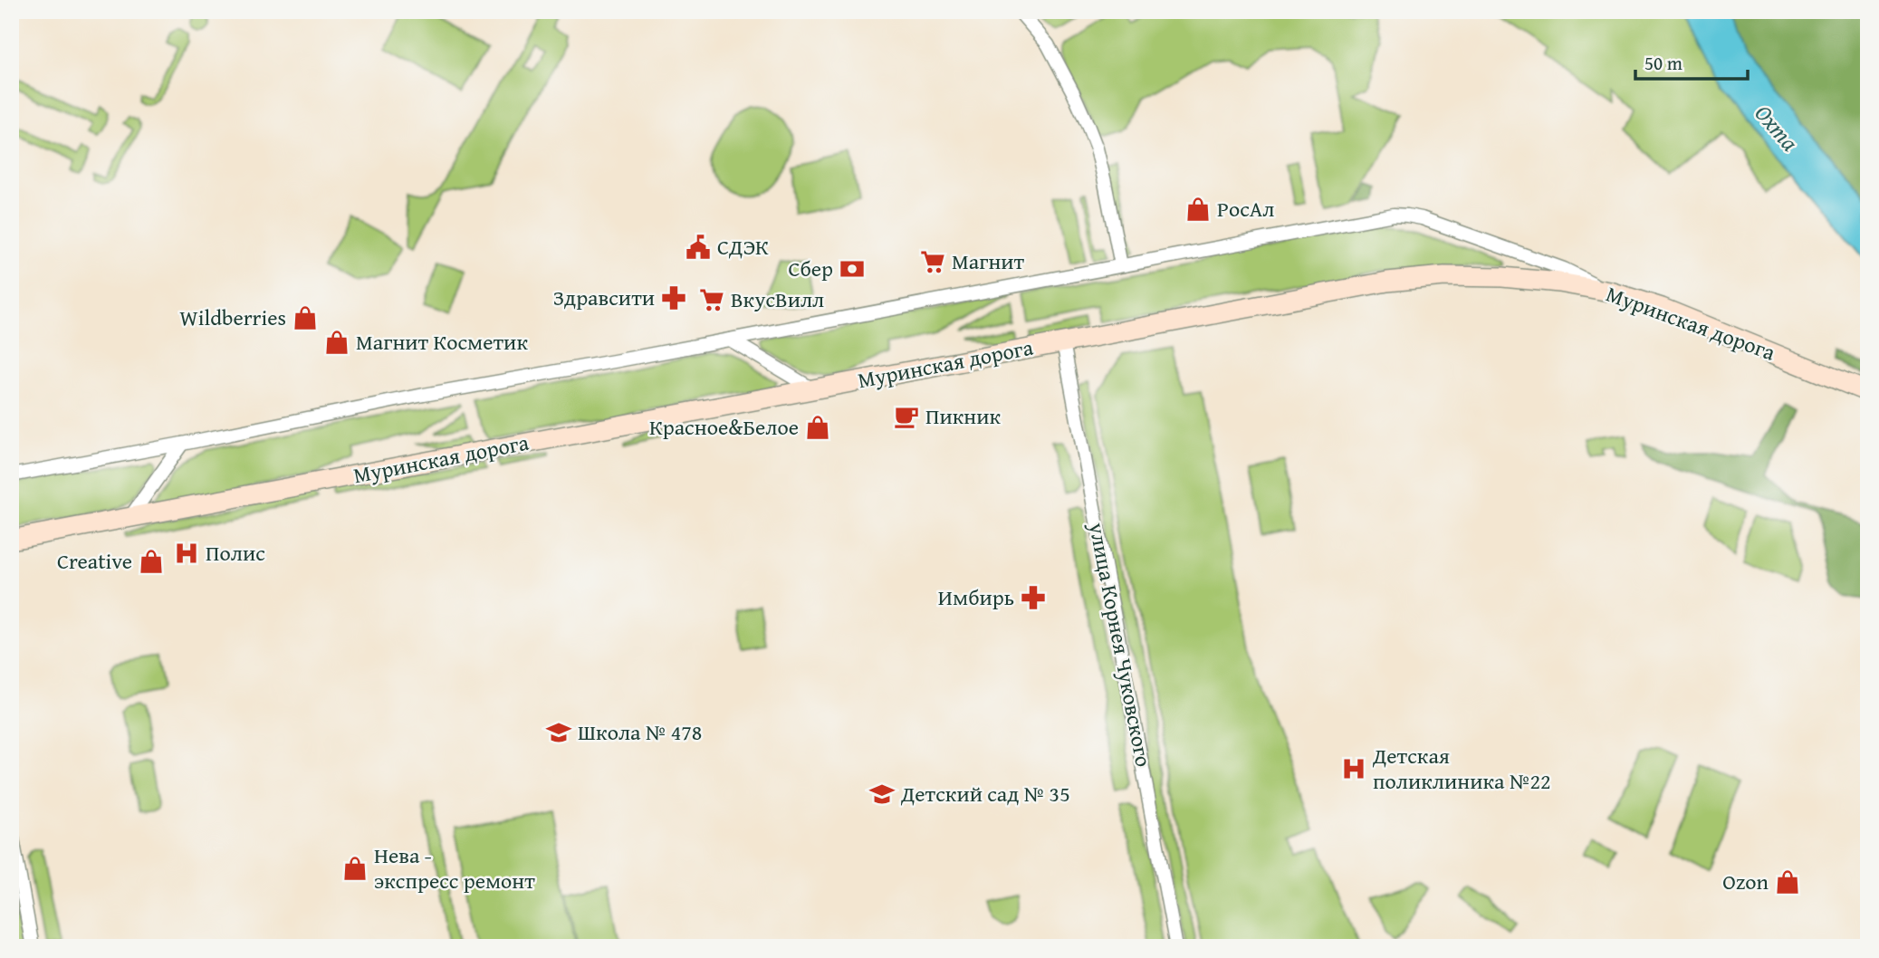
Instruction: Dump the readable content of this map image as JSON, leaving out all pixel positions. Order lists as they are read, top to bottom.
{
  "streets": {
    "street": ["Муринская дорога", "улица Корнея Чуковского"]
  },
  "crossings": [
    ["Муринская дорога", "улица Корнея Чуковского"]
  ],
  "water": ["Охта"],
  "places": {
    "shop": [
      "РосАл",
      "Wildberries",
      "Магнит Косметик",
      "Красное&Белое",
      "Creative",
      "Нева - экспресс ремонт",
      "Ozon"
    ],
    "public building": ["СДЭК"],
    "supermarket": ["Магнит", "ВкусВилл"],
    "bank": ["Сбер"],
    "pharmacy": ["Здравсити", "Имбирь"],
    "cafe": ["Пикник"],
    "hospital": ["Полис", "Детская поликлиника №22"],
    "school or university": ["Школа № 478", "Детский сад № 35"]
  },
  "scale_bar": "50 m"
}
